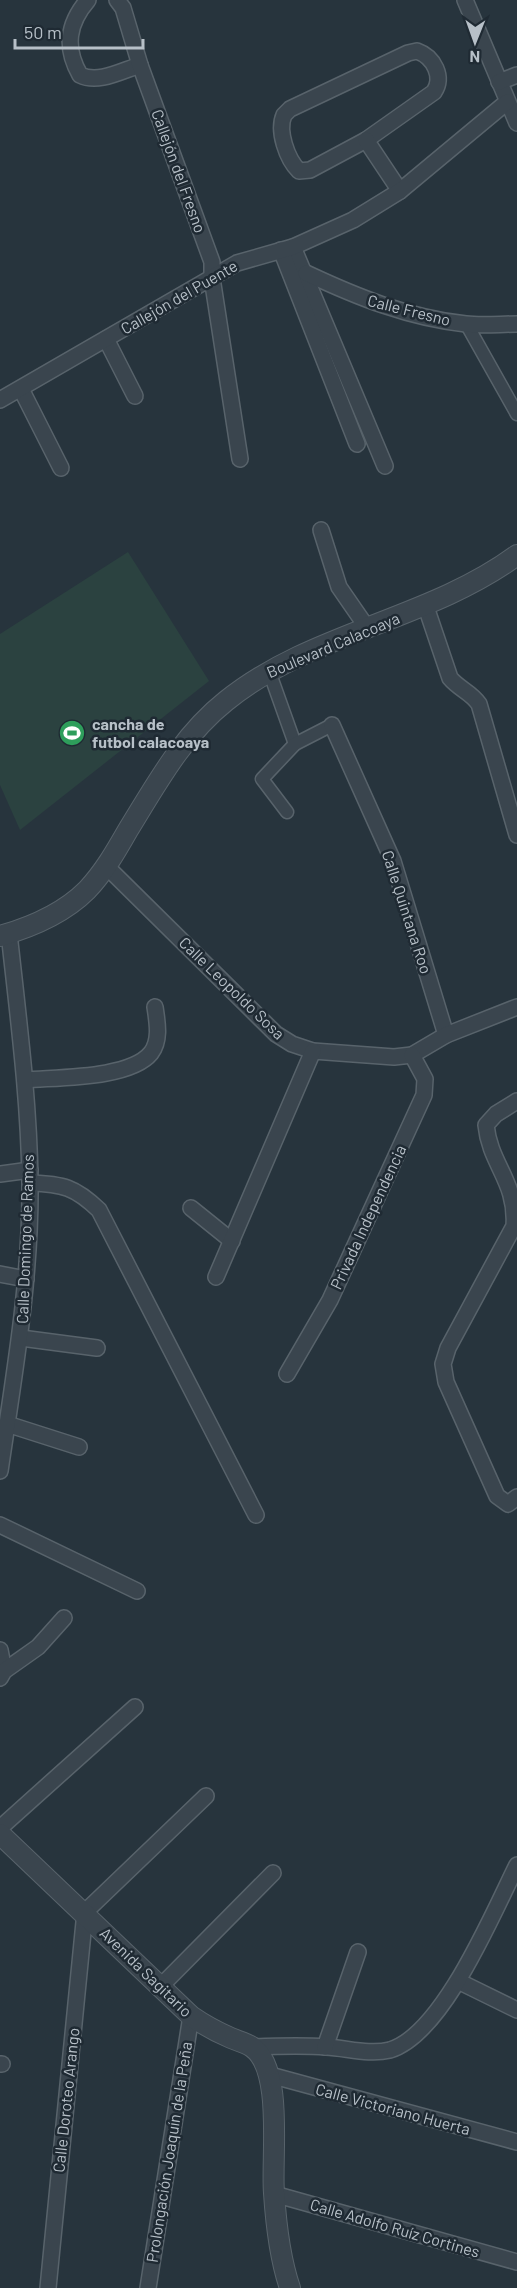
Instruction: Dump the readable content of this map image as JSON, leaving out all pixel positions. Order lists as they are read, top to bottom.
{
  "streets": {
    "street": [
      "Callejón del Fresno",
      "Callejón del Puente",
      "Calle Fresno",
      "Boulevard Calacoaya",
      "Calle Quintana Roo",
      "Calle Leopoldo Sosa",
      "Privada Independencia",
      "Calle Domingo de Ramos",
      "Avenida Sagitario",
      "Calle Doroteo Arango",
      "Calle Victoriano Huerta",
      "Prolongación Joaquín de la Peña",
      "Calle Adolfo Ruíz Cortines"
    ]
  },
  "crossings": [
    ["Callejón del Fresno", "Callejón del Puente"],
    ["Boulevard Calacoaya", "Calle Leopoldo Sosa"],
    ["Boulevard Calacoaya", "Calle Domingo de Ramos"],
    ["Calle Quintana Roo", "Calle Leopoldo Sosa"],
    ["Calle Leopoldo Sosa", "Privada Independencia"],
    ["Avenida Sagitario", "Calle Doroteo Arango"],
    ["Avenida Sagitario", "Prolongación Joaquín de la Peña"]
  ],
  "places": {
    "sports": ["cancha de futbol calacoaya"]
  },
  "scale_bar": "50 m",
  "north": "bottom"
}
